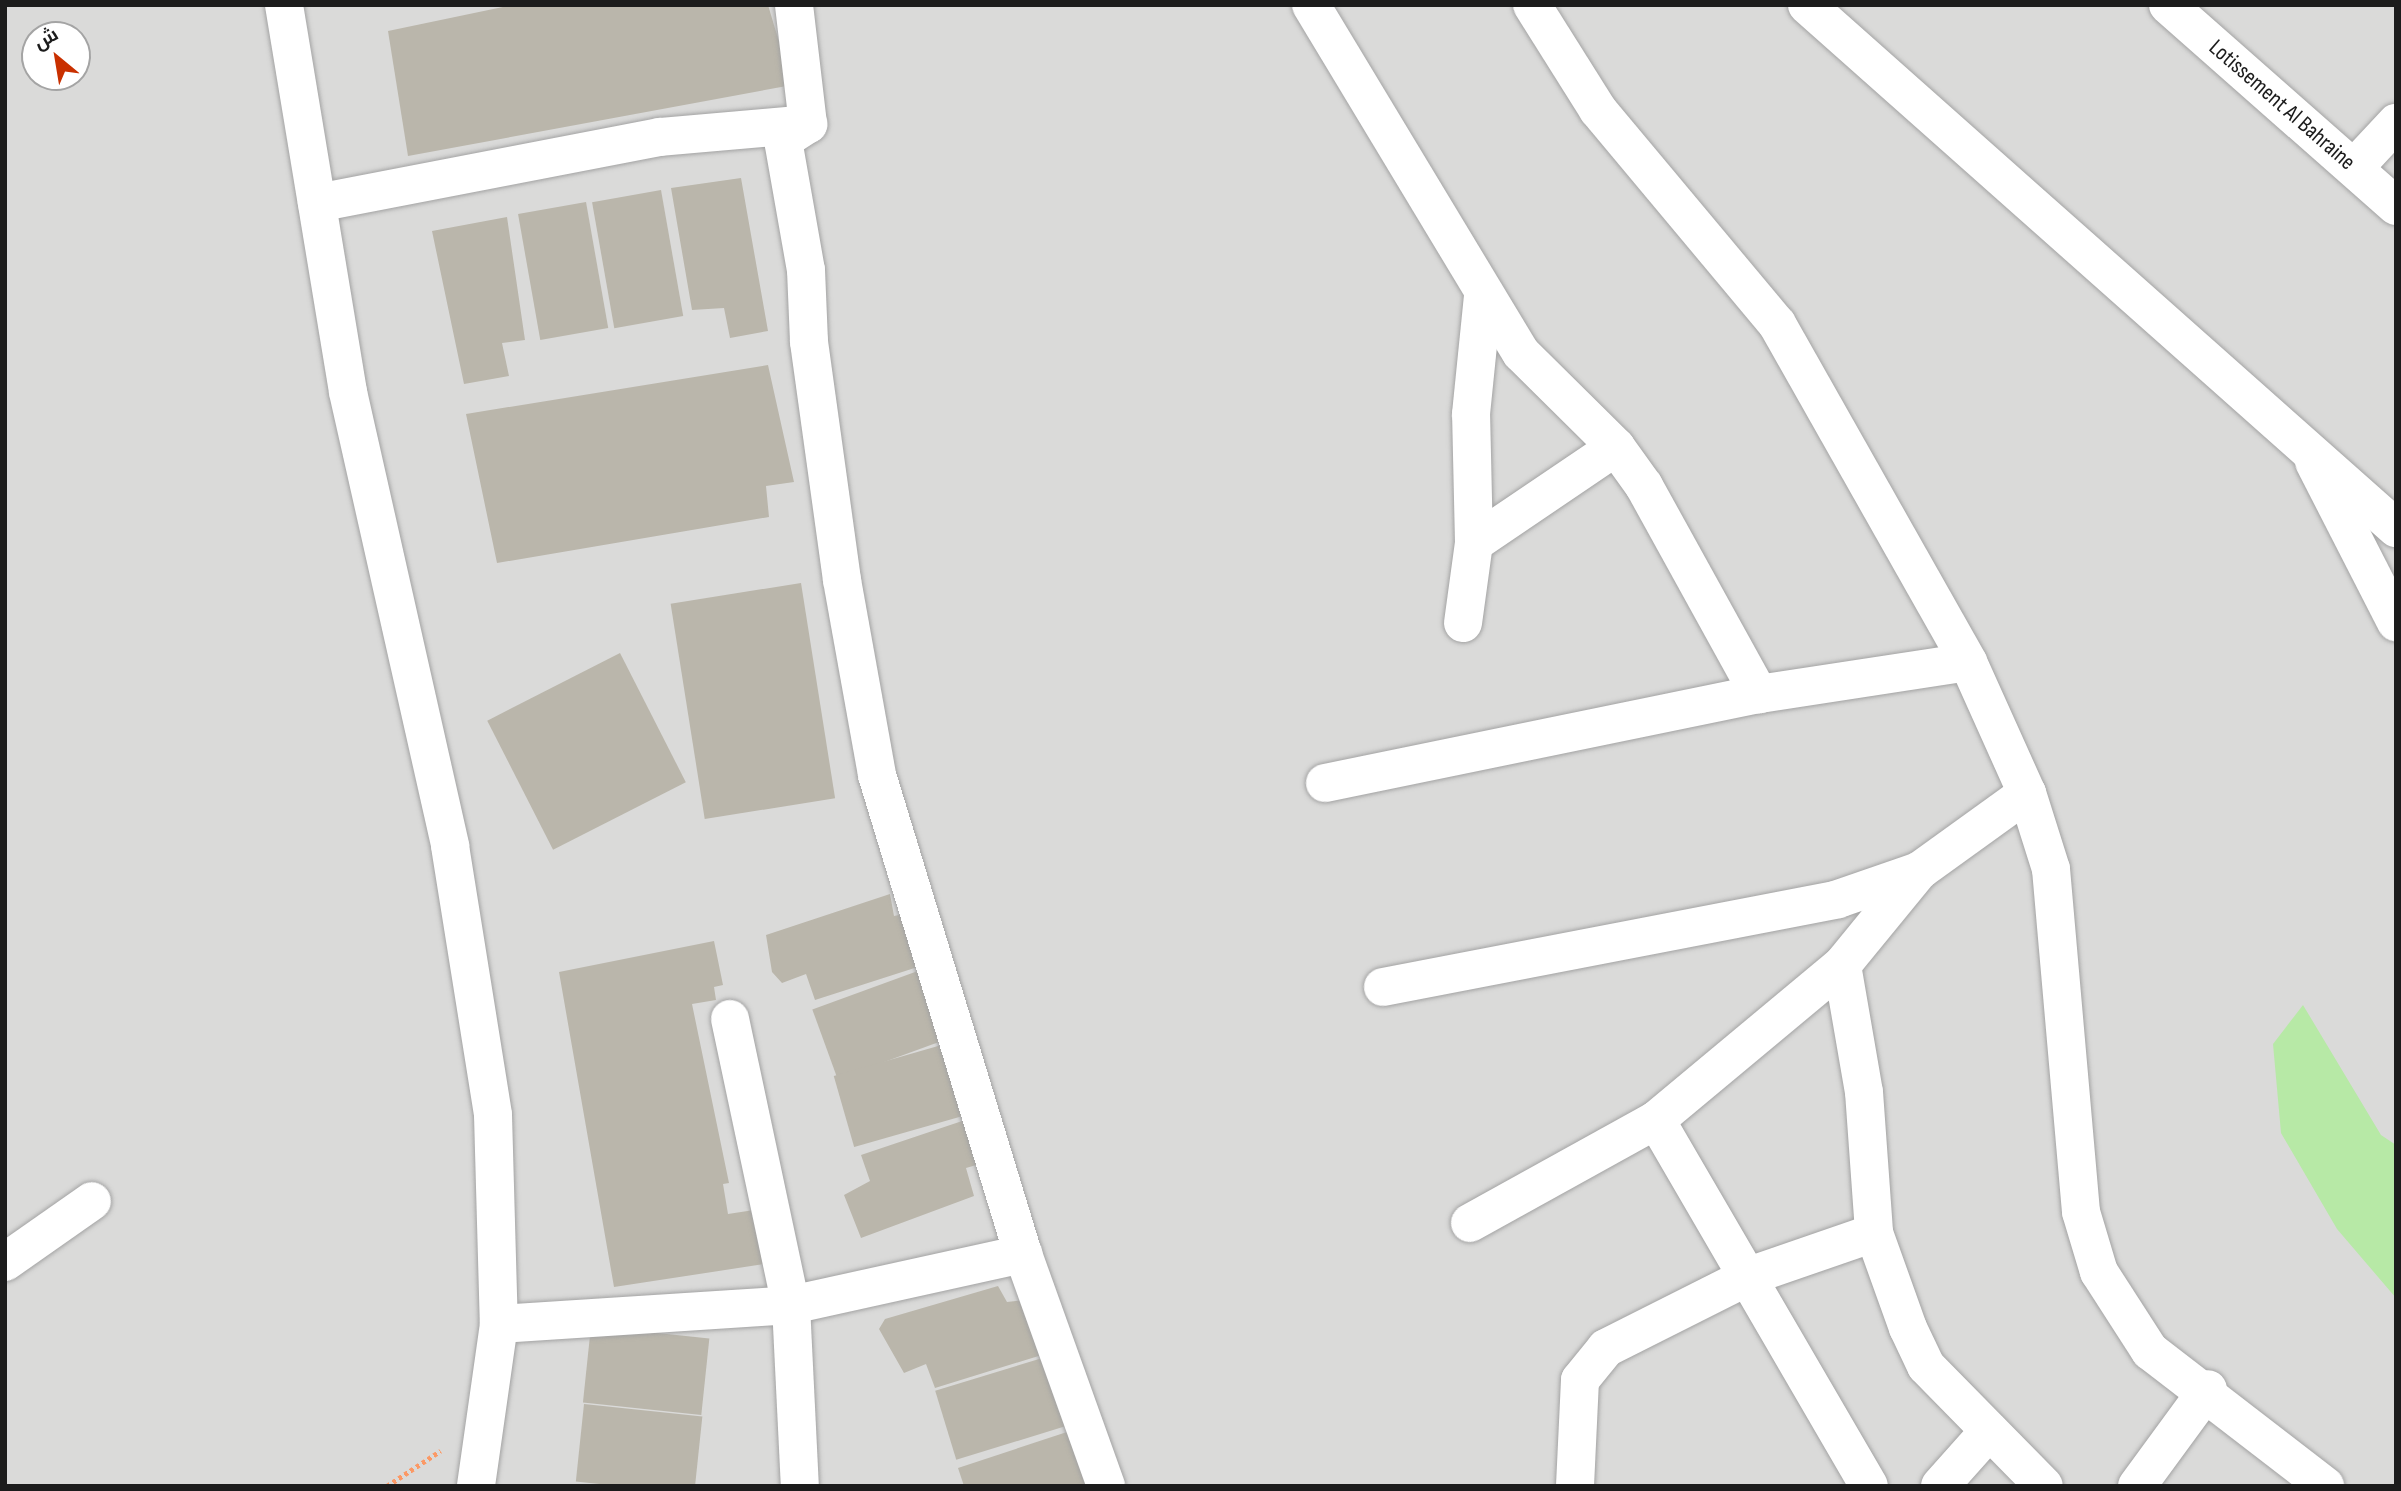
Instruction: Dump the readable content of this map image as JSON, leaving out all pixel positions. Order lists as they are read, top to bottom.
{
  "streets": {
    "street": ["Lotissement Al Bahraine"]
  },
  "north": "top left"
}
